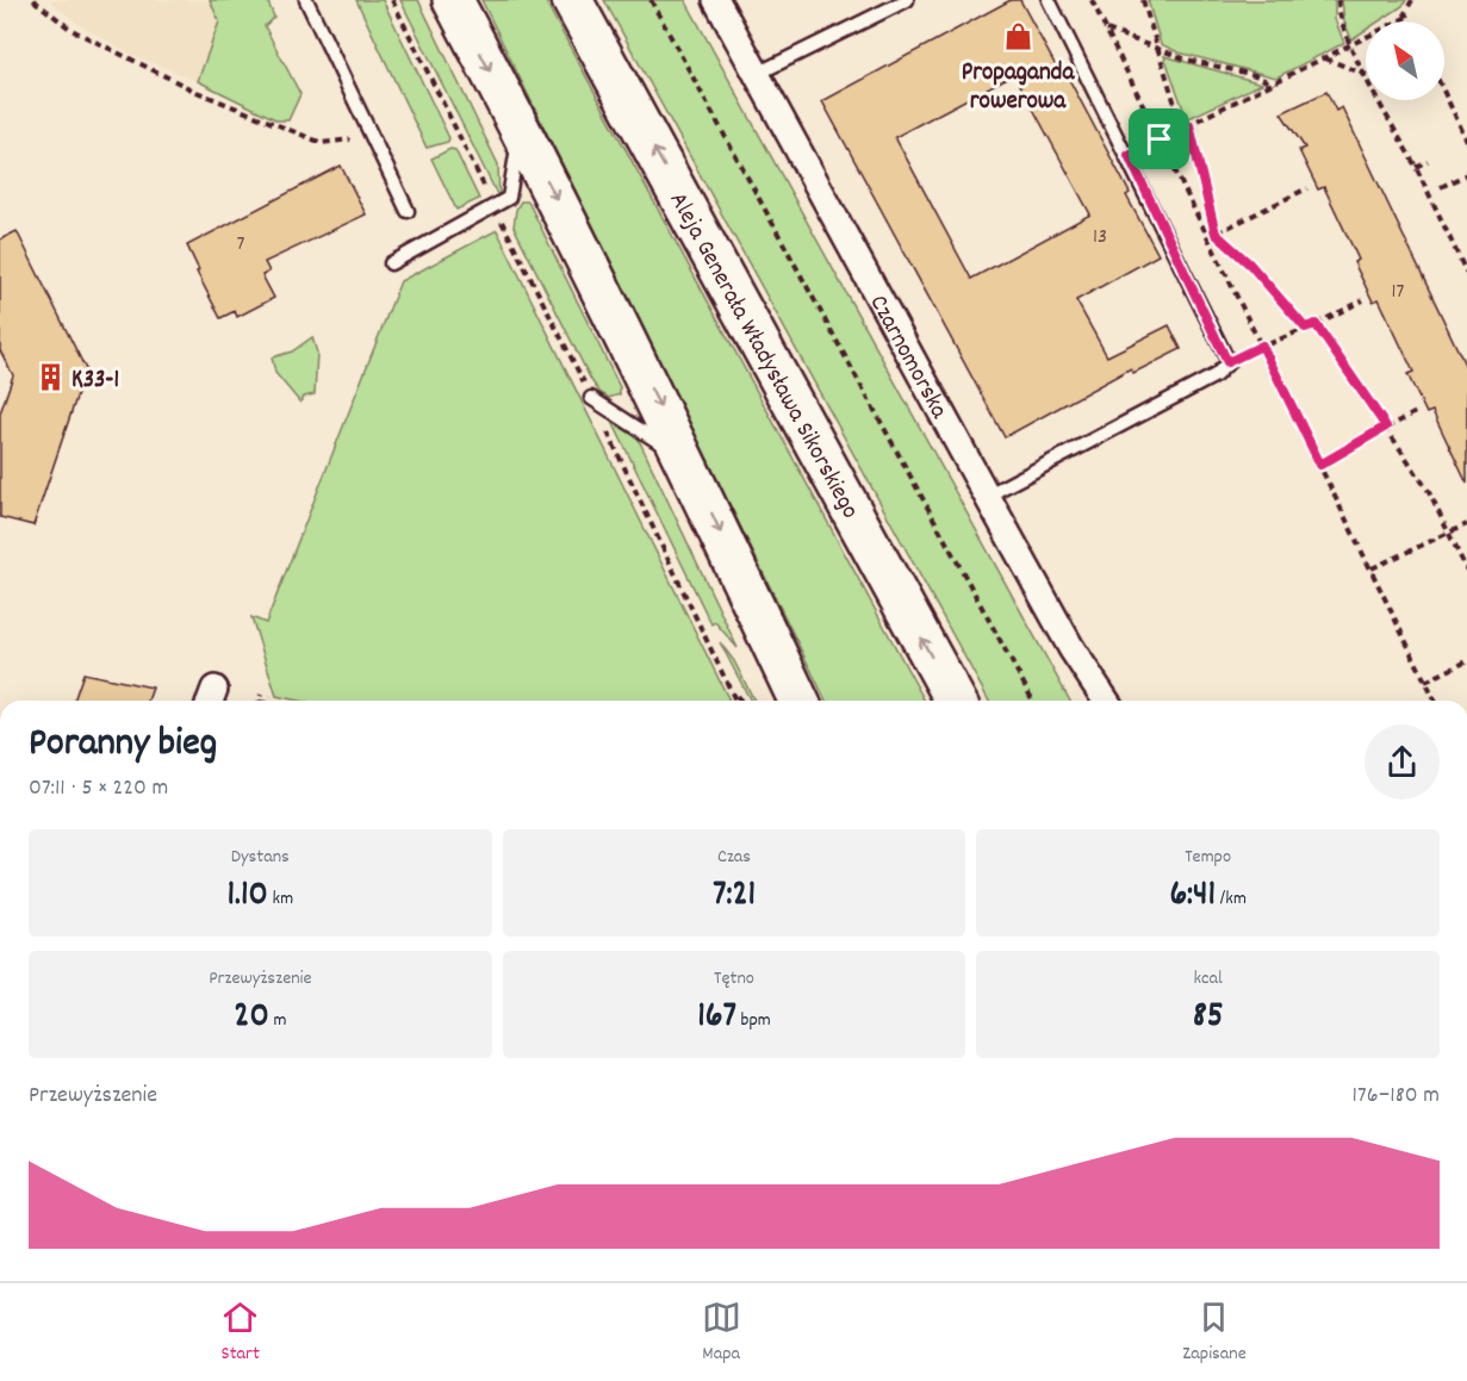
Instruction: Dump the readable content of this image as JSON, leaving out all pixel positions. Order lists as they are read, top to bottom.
{
  "streets": {
    "main road": ["Aleja Generała Władysława Sikorskiego"],
    "street": ["Czarnomorska"]
  },
  "places": {
    "shop": ["Propaganda rowerowa"],
    "building": ["K33-1"]
  },
  "house_numbers": ["13", "7", "17"],
  "north": "top left",
  "page": {
    "heading": ["Poranny bieg", "07:11 · 5 × 220 m"],
    "stats": [
      ["Dystans", "1.10 km"],
      ["Czas", "7:21"],
      ["Tempo", "6:41 /km"],
      ["Przewyższenie", "20 m"],
      ["Tętno", "167 bpm"],
      ["kcal", "85"]
    ],
    "chart": ["Przewyższenie", "176–180 m"],
    "tabs": ["Start", "Mapa", "Zapisane"]
  }
}
